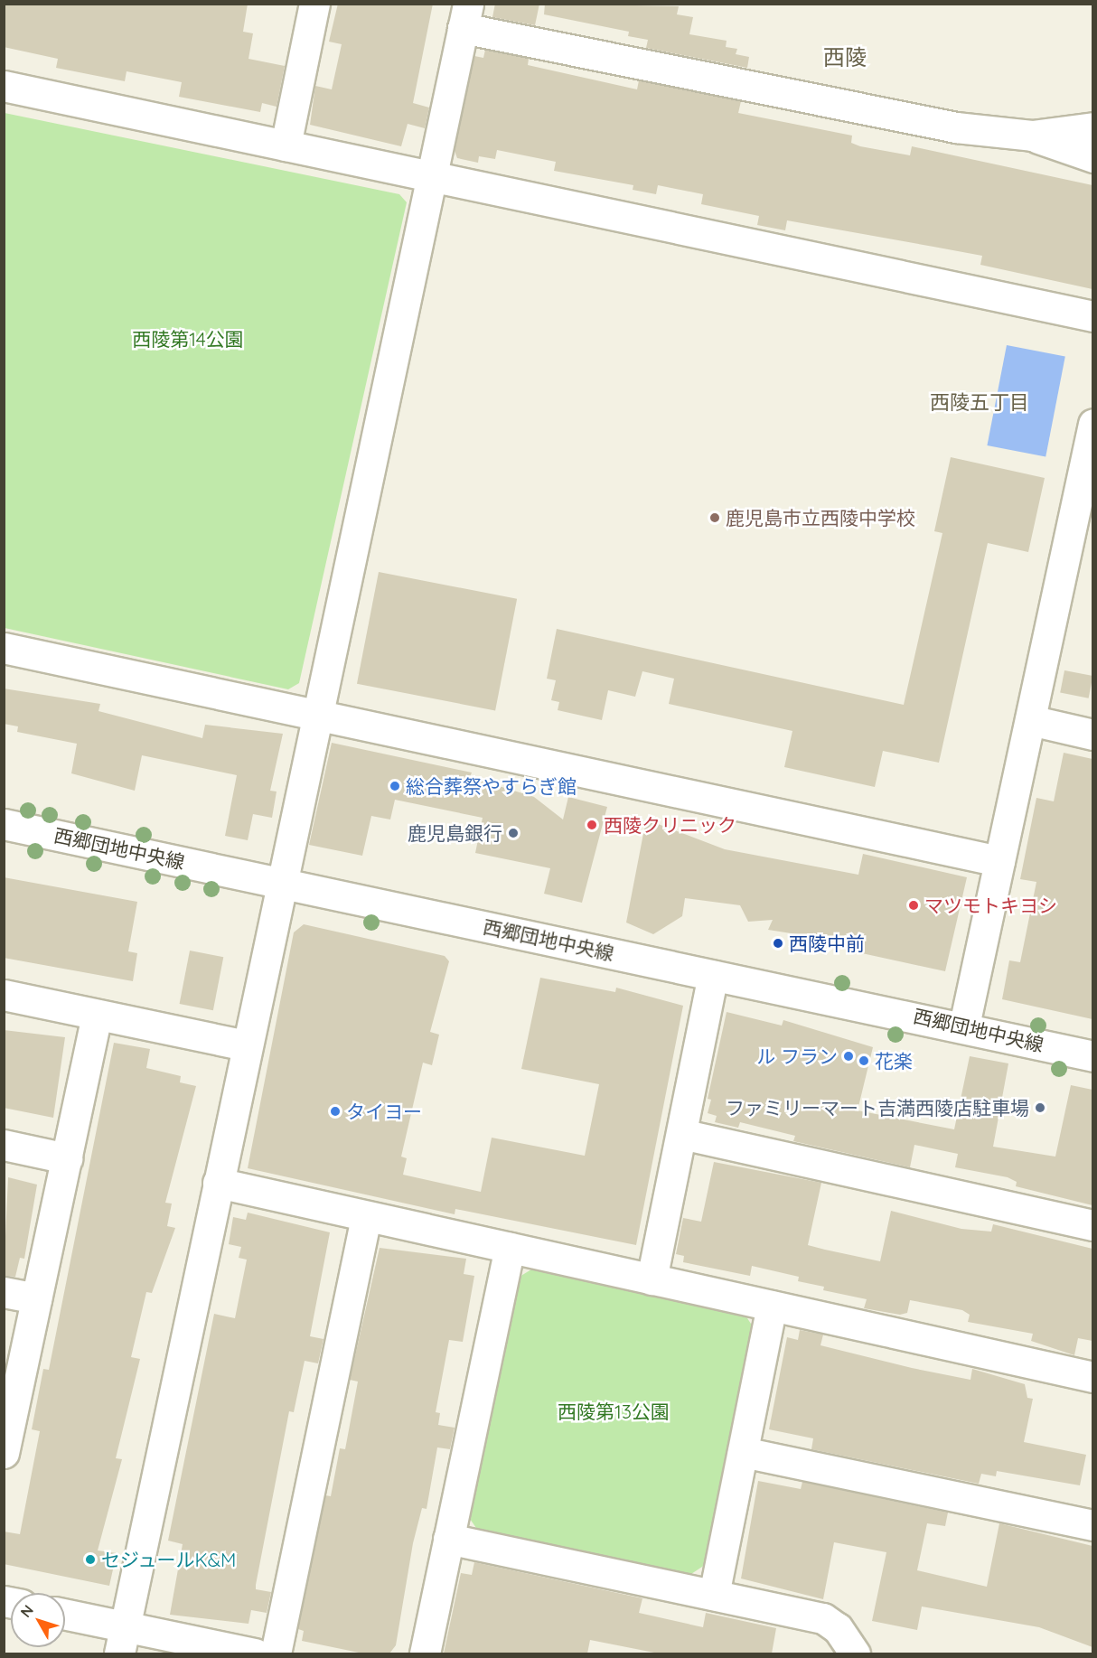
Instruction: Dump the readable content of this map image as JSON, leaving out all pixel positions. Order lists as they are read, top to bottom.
{
  "streets": {
    "street": ["西郷団地中央線"]
  },
  "districts": ["西陵", "西陵五丁目"],
  "parks": ["西陵第14公園", "西陵第13公園"],
  "places": [
    "鹿児島市立西陵中学校",
    "総合葬祭やすらぎ館",
    "西陵クリニック",
    "鹿児島銀行",
    "マツモトキヨシ",
    "西陵中前",
    "ル フラン",
    "花楽",
    "ファミリーマート吉満西陵店駐車場",
    "タイヨー",
    "セジュールK&M"
  ],
  "north": "top left"
}
